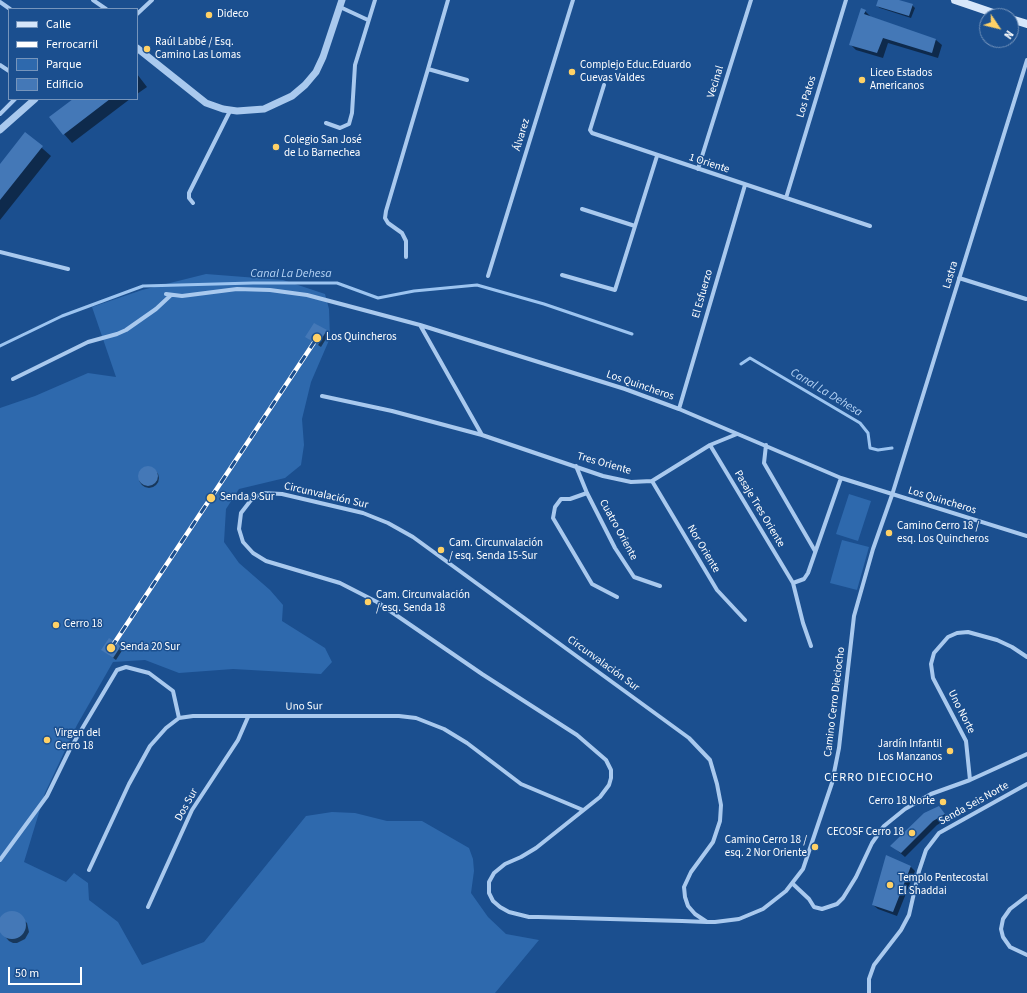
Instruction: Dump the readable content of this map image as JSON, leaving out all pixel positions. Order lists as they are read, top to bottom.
{
  "streets": {
    "street": [
      "Vecinal",
      "Los Patos",
      "Álvarez",
      "1 Oriente",
      "Lastra",
      "El Esfuerzo",
      "Los Quincheros",
      "Tres Oriente",
      "Circunvalación Sur",
      "Pasaje Tres Oriente",
      "Cuatro Oriente",
      "Nor Oriente",
      "Camino Cerro Dieciocho",
      "Uno Sur",
      "Uno Norte",
      "Senda Seis Norte",
      "Dos Sur"
    ]
  },
  "crossings": [
    ["Vecinal", "1 Oriente"],
    ["Los Patos", "1 Oriente"],
    ["1 Oriente", "El Esfuerzo"],
    ["Lastra", "Los Quincheros"],
    ["Lastra", "Camino Cerro Dieciocho"],
    ["El Esfuerzo", "Los Quincheros"],
    ["Los Quincheros", "Tres Oriente"],
    ["Los Quincheros", "Camino Cerro Dieciocho"],
    ["Tres Oriente", "Pasaje Tres Oriente"],
    ["Tres Oriente", "Cuatro Oriente"],
    ["Tres Oriente", "Nor Oriente"],
    ["Circunvalación Sur", "Camino Cerro Dieciocho"],
    ["Circunvalación Sur", "Uno Sur"],
    ["Uno Sur", "Dos Sur"]
  ],
  "districts": ["CERRO DIECIOCHO"],
  "water": ["Canal La Dehesa"],
  "places": [
    "Dideco",
    "Raúl Labbé / Esq. Camino Las Lomas",
    "Complejo Educ.Eduardo Cuevas Valdes",
    "Liceo Estados Americanos",
    "Colegio San José de Lo Barnechea",
    "Los Quincheros",
    "Senda 9 Sur",
    "Camino Cerro 18 / esq. Los Quincheros",
    "Cam. Circunvalación / esq. Senda 15-Sur",
    "Cam. Circunvalación / esq. Senda 18",
    "Cerro 18",
    "Senda 20 Sur",
    "Virgen del Cerro 18",
    "Jardín Infantil Los Manzanos",
    "Cerro 18 Norte",
    "CECOSF Cerro 18",
    "Camino Cerro 18 / esq. 2 Nor Oriente",
    "Templo Pentecostal El Shaddai"
  ],
  "legend": [
    "Calle",
    "Ferrocarril",
    "Parque",
    "Edificio"
  ],
  "scale_bar": "50 m",
  "north": "bottom right"
}
